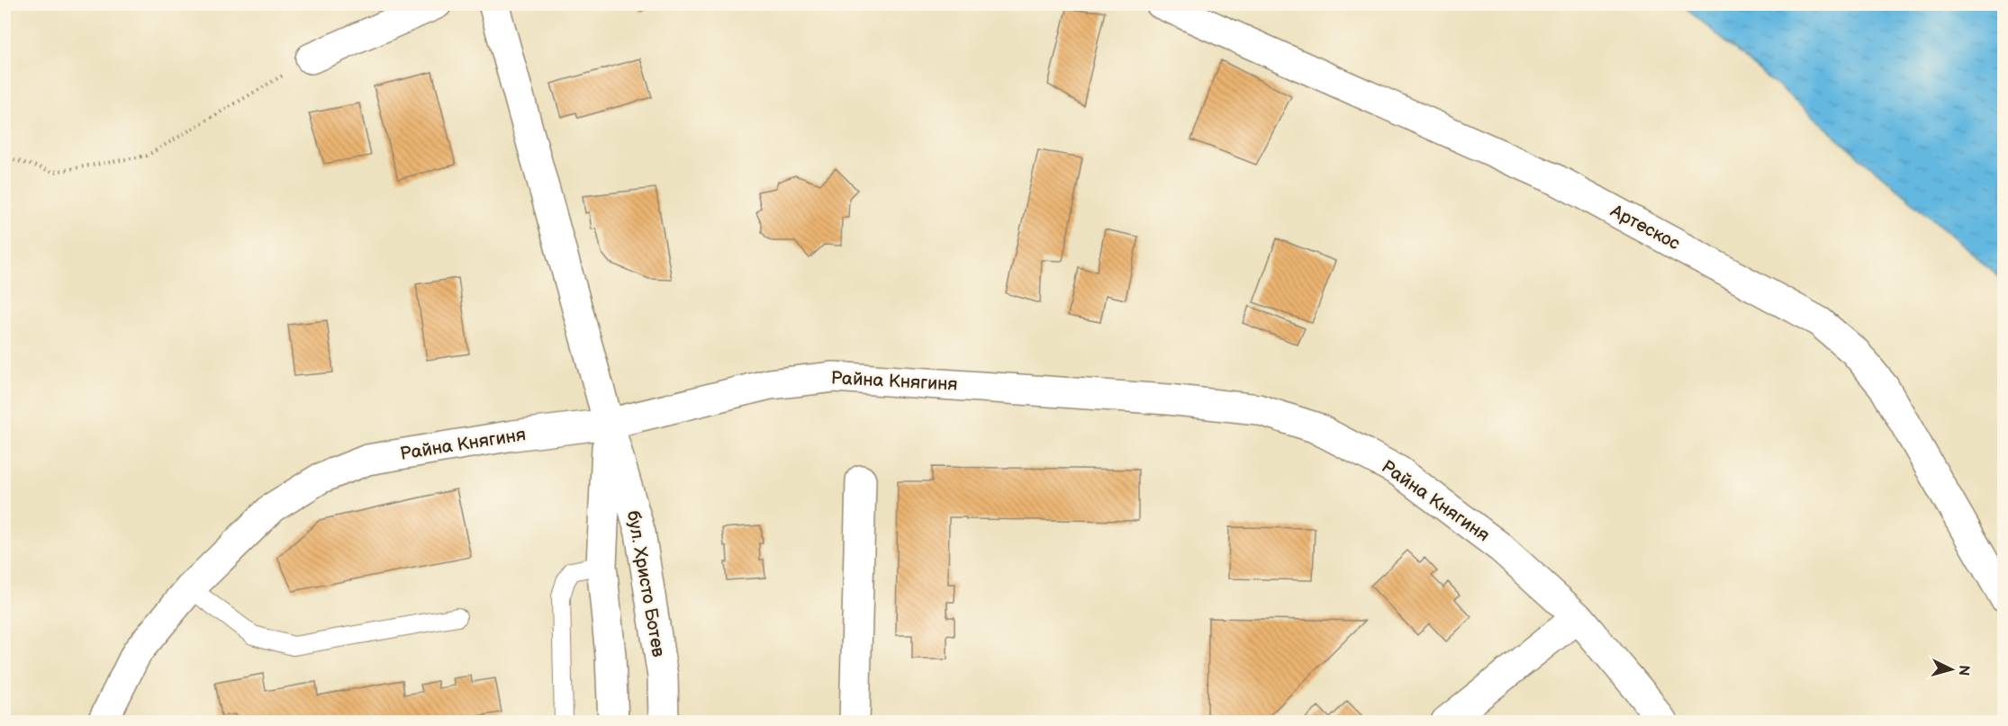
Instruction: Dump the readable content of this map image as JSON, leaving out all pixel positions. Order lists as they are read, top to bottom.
{
  "streets": {
    "street": ["Артескос", "Райна Княгиня", "бул. Христо Ботев"]
  },
  "crossings": [
    ["Райна Княгиня", "бул. Христо Ботев"]
  ],
  "north": "right"
}
